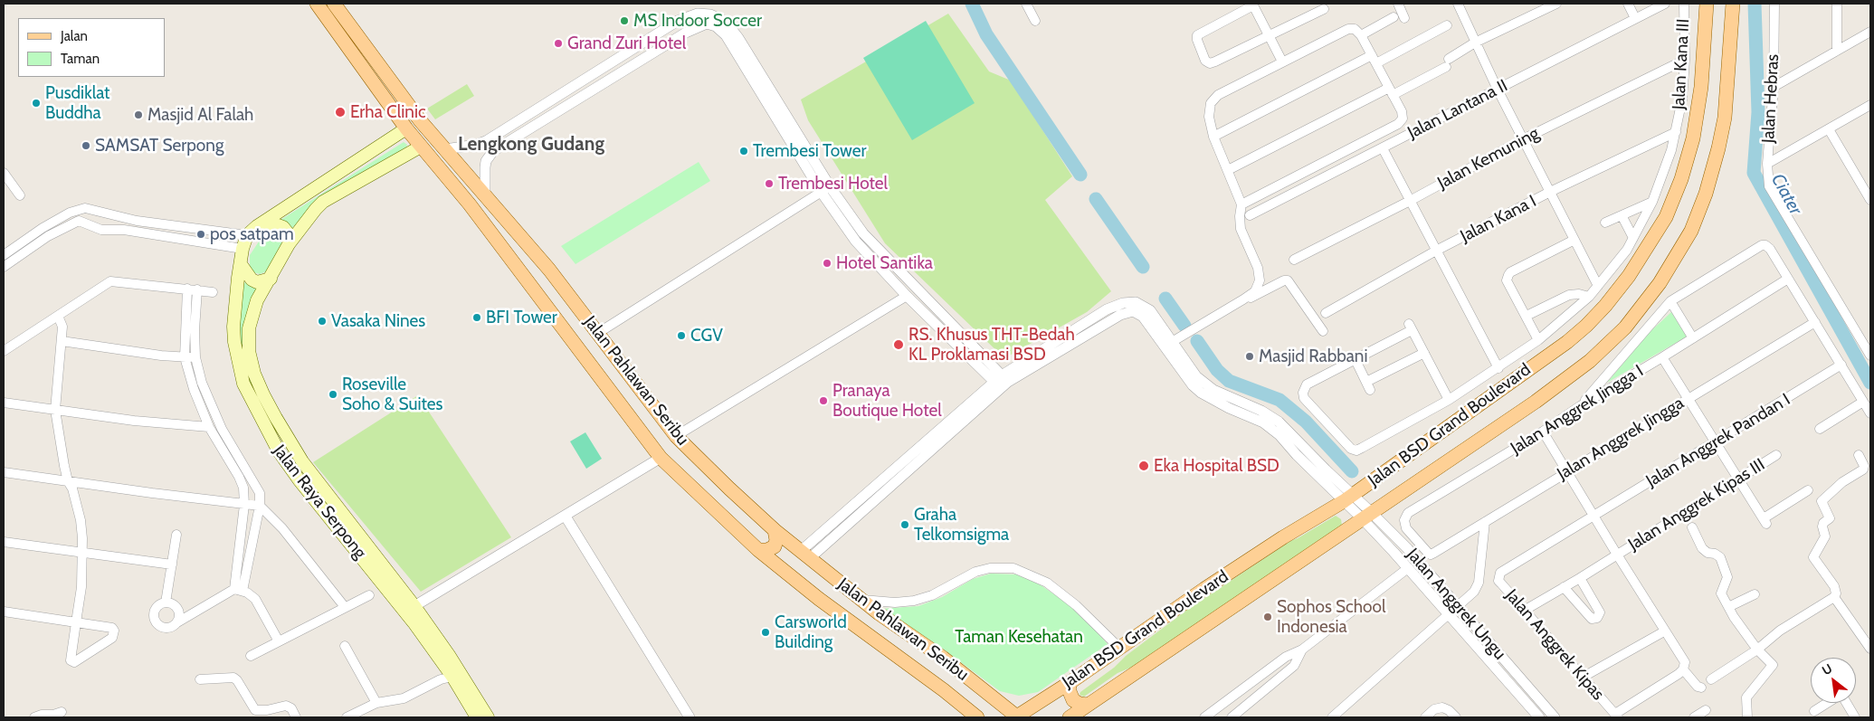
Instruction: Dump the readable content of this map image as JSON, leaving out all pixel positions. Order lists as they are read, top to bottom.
{
  "streets": {
    "main road": ["Jalan Pahlawan Seribu", "Jalan BSD Grand Boulevard", "Jalan Raya Serpong"],
    "street": [
      "Jalan Kana III",
      "Jalan Hebras",
      "Jalan Lantana II",
      "Jalan Kemuning",
      "Jalan Kana I",
      "Jalan Anggrek Jingga I",
      "Jalan Anggrek Jingga",
      "Jalan Anggrek Pandan I",
      "Jalan Anggrek Kipas III",
      "Jalan Anggrek Ungu",
      "Jalan Anggrek Kipas"
    ]
  },
  "crossings": [
    ["Jalan Kana III", "Jalan Kemuning"],
    ["Jalan Kana III", "Jalan Kana I"],
    ["Jalan Pahlawan Seribu", "Jalan BSD Grand Boulevard"],
    ["Jalan Pahlawan Seribu", "Jalan Raya Serpong"],
    ["Jalan Anggrek Jingga I", "Jalan Anggrek Jingga"],
    ["Jalan BSD Grand Boulevard", "Jalan Anggrek Ungu"],
    ["Jalan Anggrek Pandan I", "Jalan Anggrek Kipas"],
    ["Jalan Anggrek Kipas III", "Jalan Anggrek Kipas"]
  ],
  "districts": ["Lengkong Gudang"],
  "water": ["Ciater"],
  "parks": ["Taman Kesehatan"],
  "places": [
    "MS Indoor Soccer",
    "Grand Zuri Hotel",
    "Pusdiklat Buddha",
    "Erha Clinic",
    "Masjid Al Falah",
    "SAMSAT Serpong",
    "Trembesi Tower",
    "Trembesi Hotel",
    "pos satpam",
    "Hotel Santika",
    "BFI Tower",
    "Vasaka Nines",
    "CGV",
    "RS. Khusus THT-Bedah KL Proklamasi BSD",
    "Masjid Rabbani",
    "Roseville Soho & Suites",
    "Pranaya Boutique Hotel",
    "Eka Hospital BSD",
    "Graha Telkomsigma",
    "Sophos School Indonesia",
    "Carsworld Building"
  ],
  "legend": ["Jalan", "Taman"],
  "north": "top left"
}
